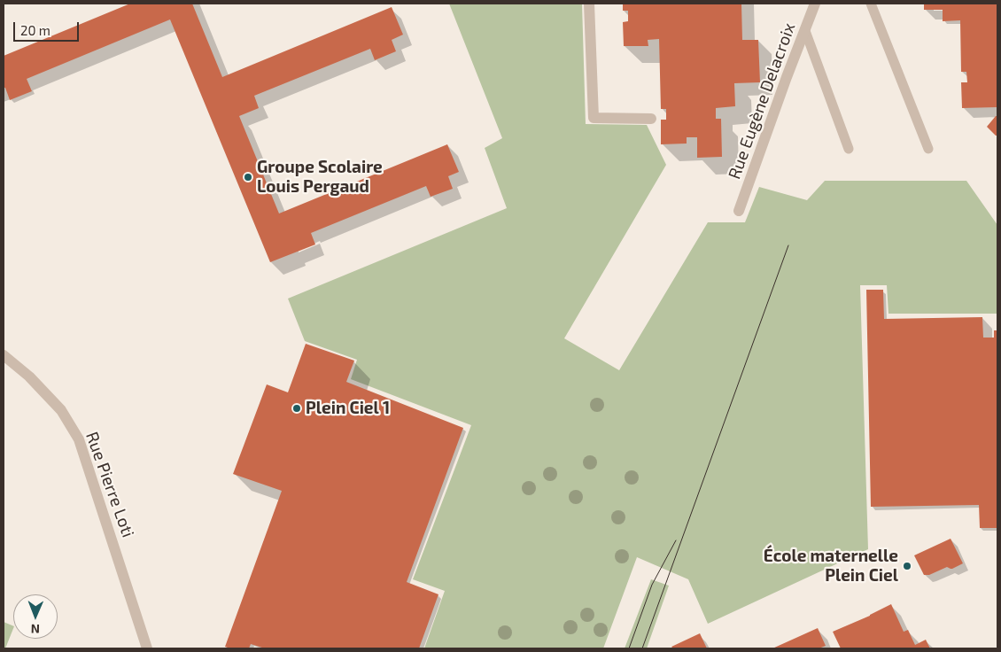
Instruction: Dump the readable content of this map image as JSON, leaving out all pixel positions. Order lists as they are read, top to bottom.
{
  "streets": {
    "street": ["Rue Eugène Delacroix", "Rue Pierre Loti"]
  },
  "places": ["Groupe Scolaire Louis Pergaud", "Plein Ciel 1", "École maternelle Plein Ciel"],
  "scale_bar": "20 m",
  "north": "bottom"
}
